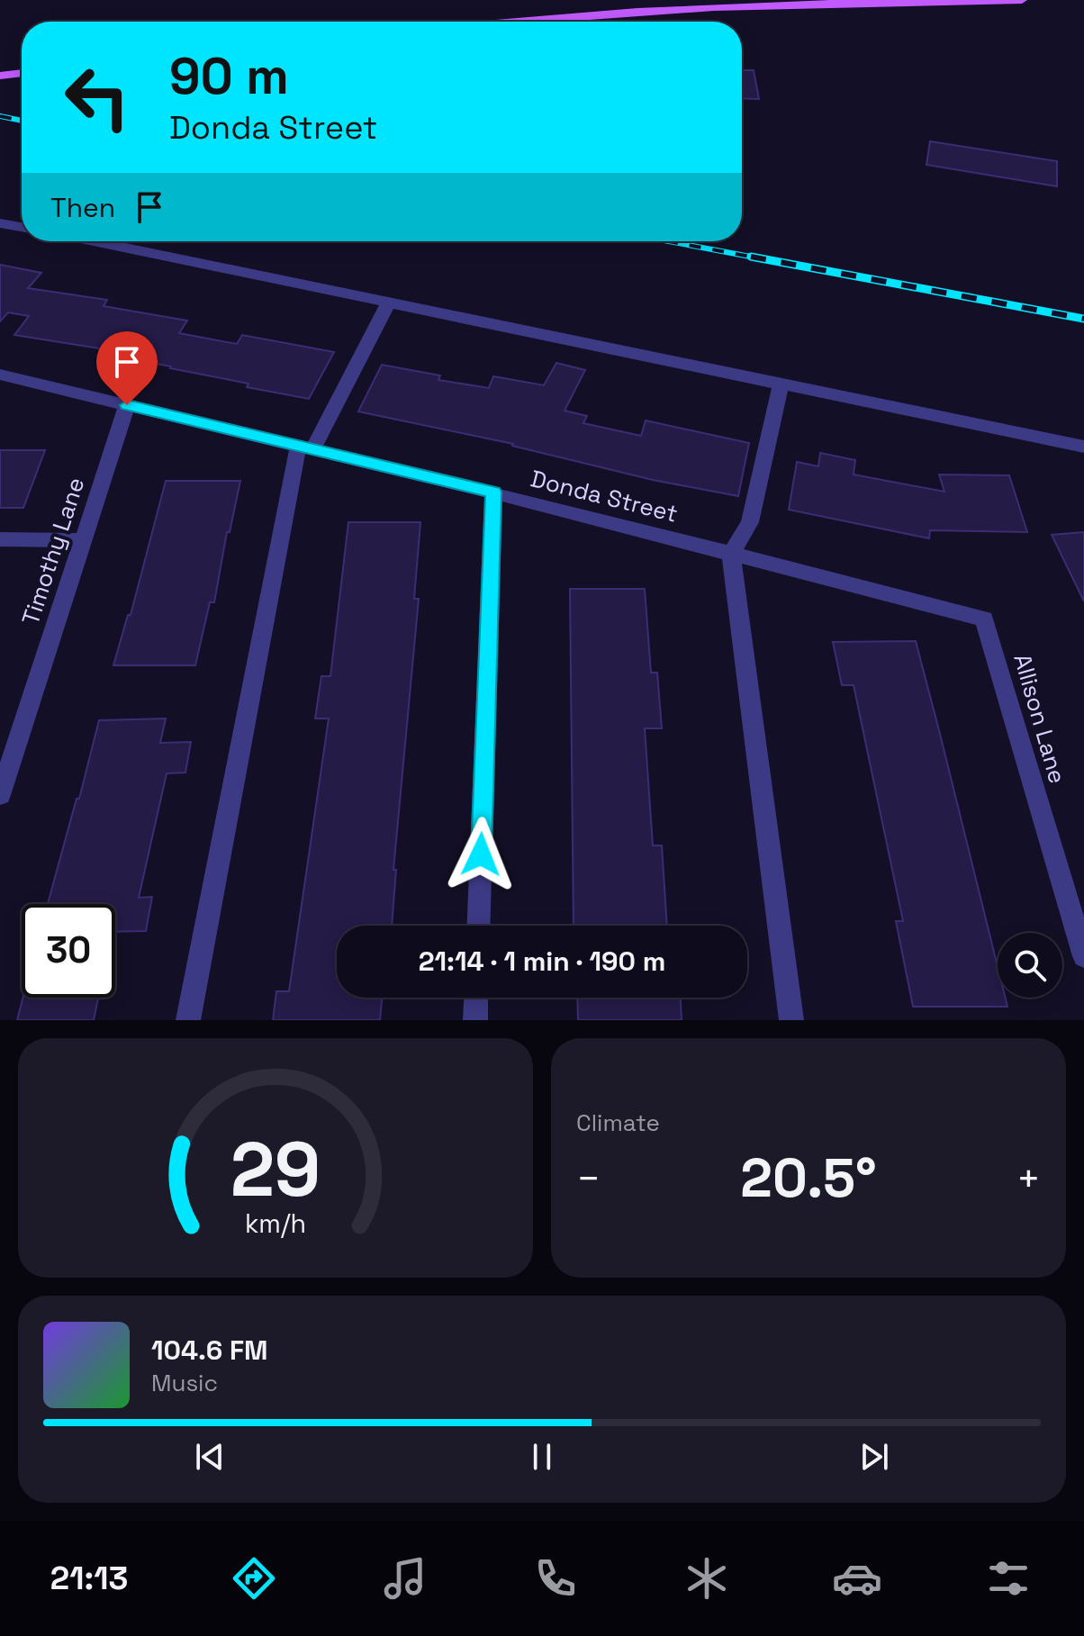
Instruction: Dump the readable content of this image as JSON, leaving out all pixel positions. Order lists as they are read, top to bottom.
{
  "streets": {
    "street": ["Donda Street", "Timothy Lane", "Allison Lane"]
  },
  "crossings": [
    ["Donda Street", "Timothy Lane"],
    ["Donda Street", "Allison Lane"]
  ],
  "page": {
    "turn": ["90 m", "Donda Street"],
    "then": "Then",
    "limit": "30",
    "trip": "21:14 · 1 min · 190 m",
    "tile": "Climate",
    "heat": ["−", "20.5°", "+"],
    "song": ["104.6 FM", "Music"],
    "tabs": "21:13",
    "gauge": ["29", "km/h"]
  }
}
